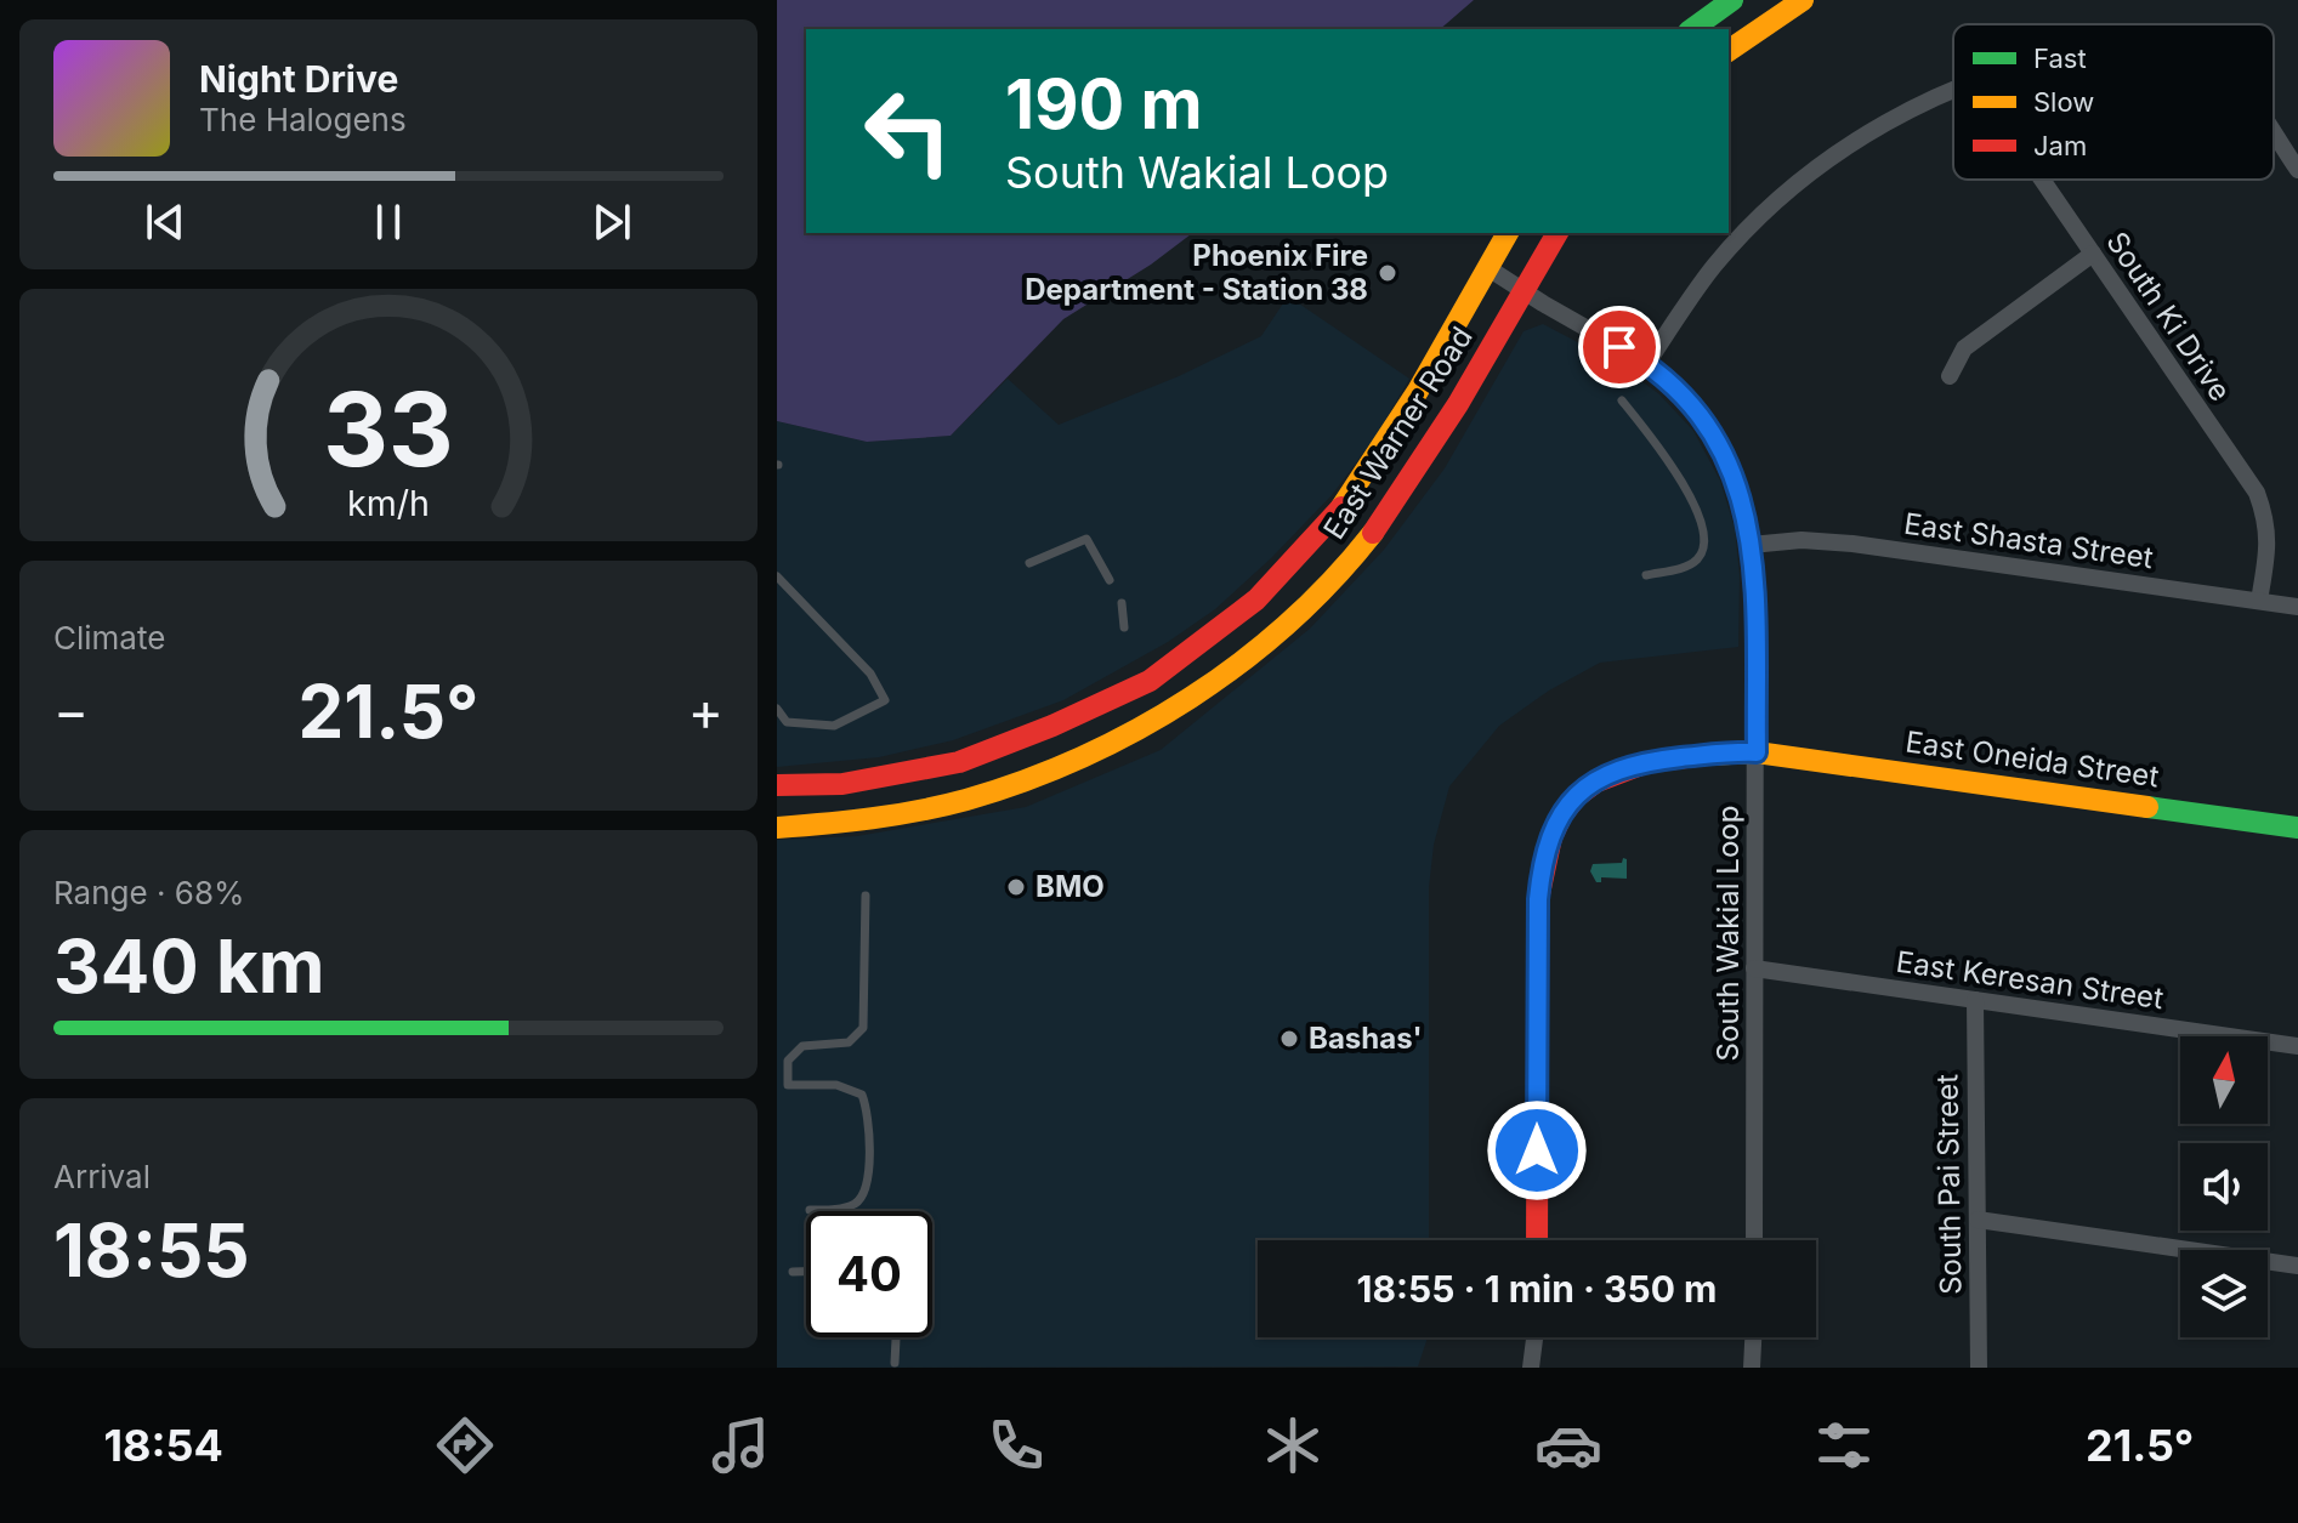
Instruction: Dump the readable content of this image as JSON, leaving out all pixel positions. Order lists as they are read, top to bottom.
{
  "streets": {
    "main road": ["East Warner Road", "East Oneida Street"],
    "street": [
      "South Ki Drive",
      "East Shasta Street",
      "South Wakial Loop",
      "East Keresan Street",
      "South Pai Street"
    ]
  },
  "crossings": [
    ["South Ki Drive", "East Shasta Street"],
    ["East Warner Road", "South Wakial Loop"],
    ["East Shasta Street", "South Wakial Loop"],
    ["East Oneida Street", "South Wakial Loop"],
    ["South Wakial Loop", "East Keresan Street"],
    ["East Keresan Street", "South Pai Street"]
  ],
  "places": ["Phoenix Fire Department - Station 38", "BMO", "Bashas'"],
  "legend": ["Fast", "Slow", "Jam"],
  "north": "top",
  "page": {
    "turn": ["190 m", "South Wakial Loop"],
    "song": ["Night Drive", "The Halogens"],
    "tile": [
      "Climate",
      ["Range · 68%", "340 km"],
      ["Arrival", "18:55"]
    ],
    "heat": ["−", "21.5°", "+"],
    "limit": "40",
    "trip": "18:55 · 1 min · 350 m",
    "tabs": ["18:54", "21.5°"],
    "gauge": ["33", "km/h"]
  }
}
